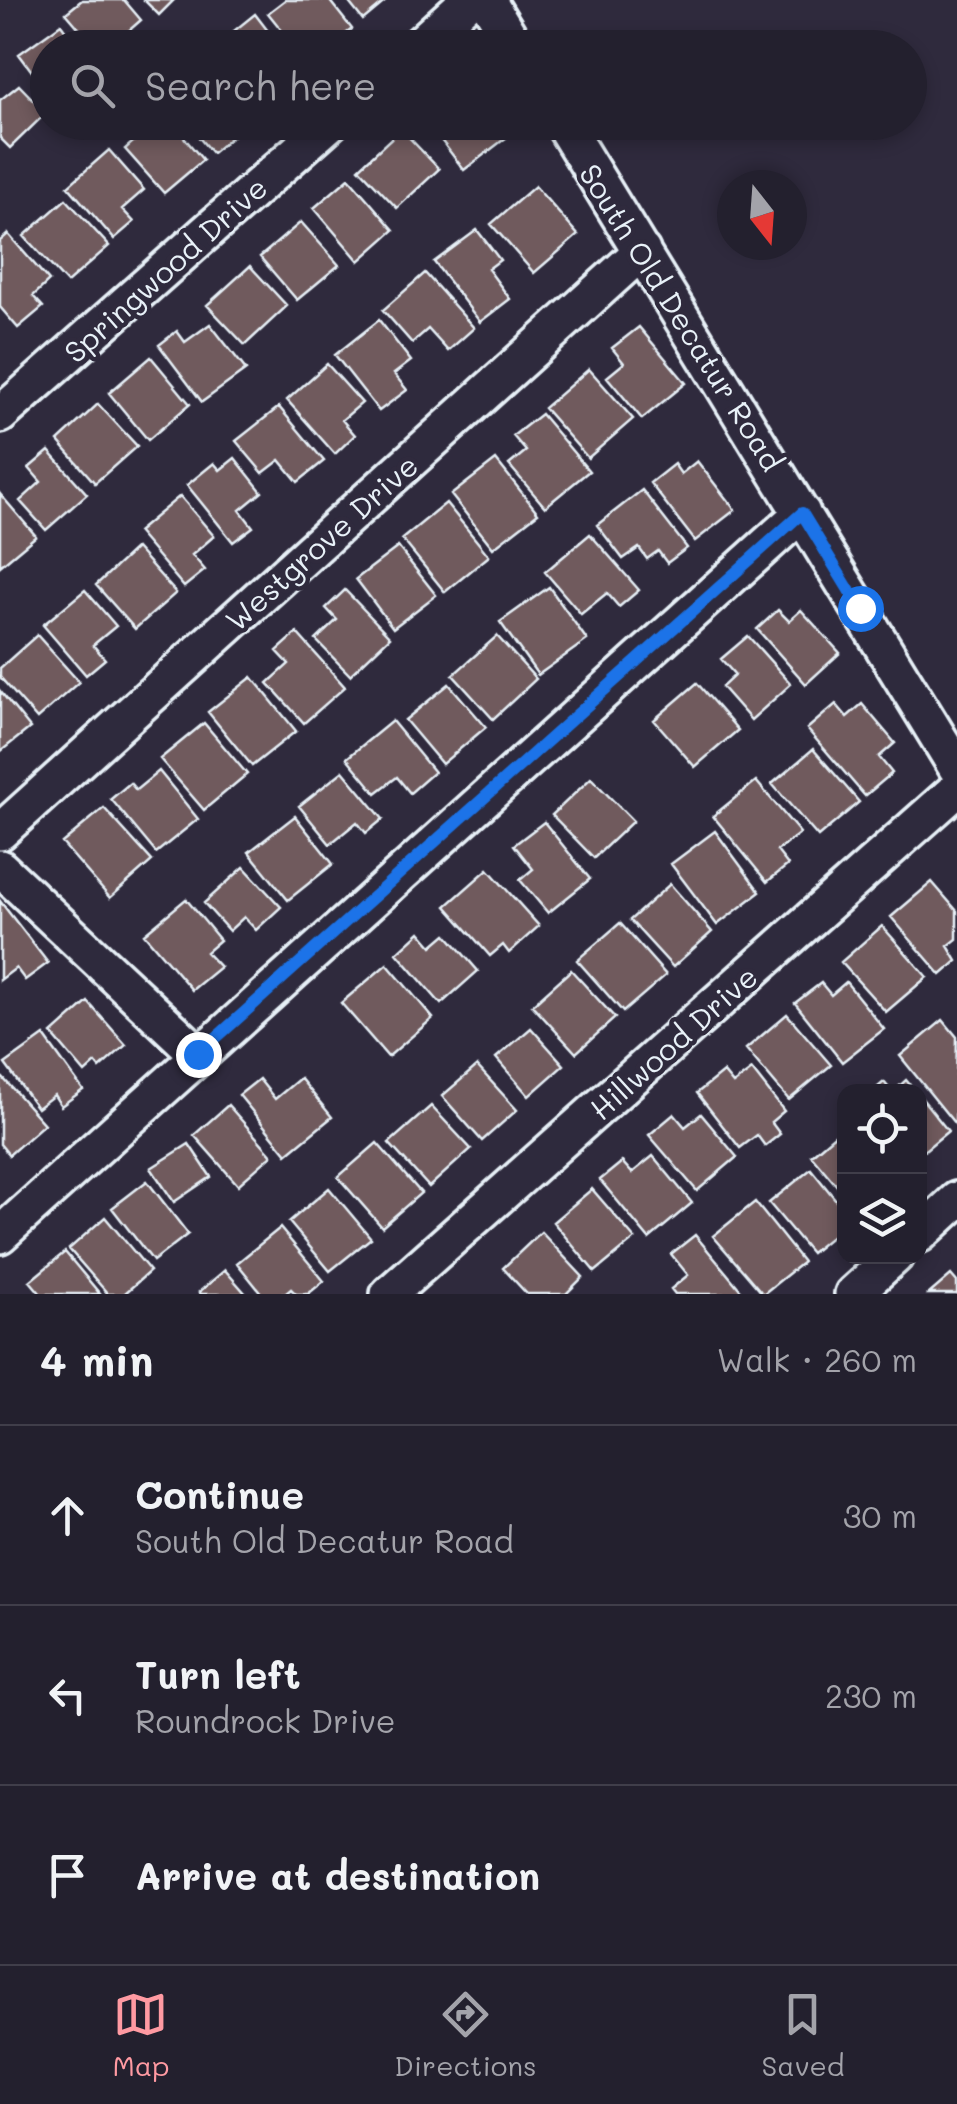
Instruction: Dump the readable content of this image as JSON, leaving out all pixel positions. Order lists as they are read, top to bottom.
{
  "streets": {
    "street": [
      "Springwood Drive",
      "South Old Decatur Road",
      "Westgrove Drive",
      "Hillwood Drive"
    ]
  },
  "crossings": [
    ["South Old Decatur Road", "Westgrove Drive"]
  ],
  "north": "bottom",
  "page": {
    "search": "Search here",
    "heading": ["4 min", "Walk · 260 m"],
    "list": [
      ["Continue", "South Old Decatur Road", "30 m"],
      ["Turn left", "Roundrock Drive", "230 m"],
      "Arrive at destination"
    ],
    "nav": ["Map", "Directions", "Saved"]
  }
}
